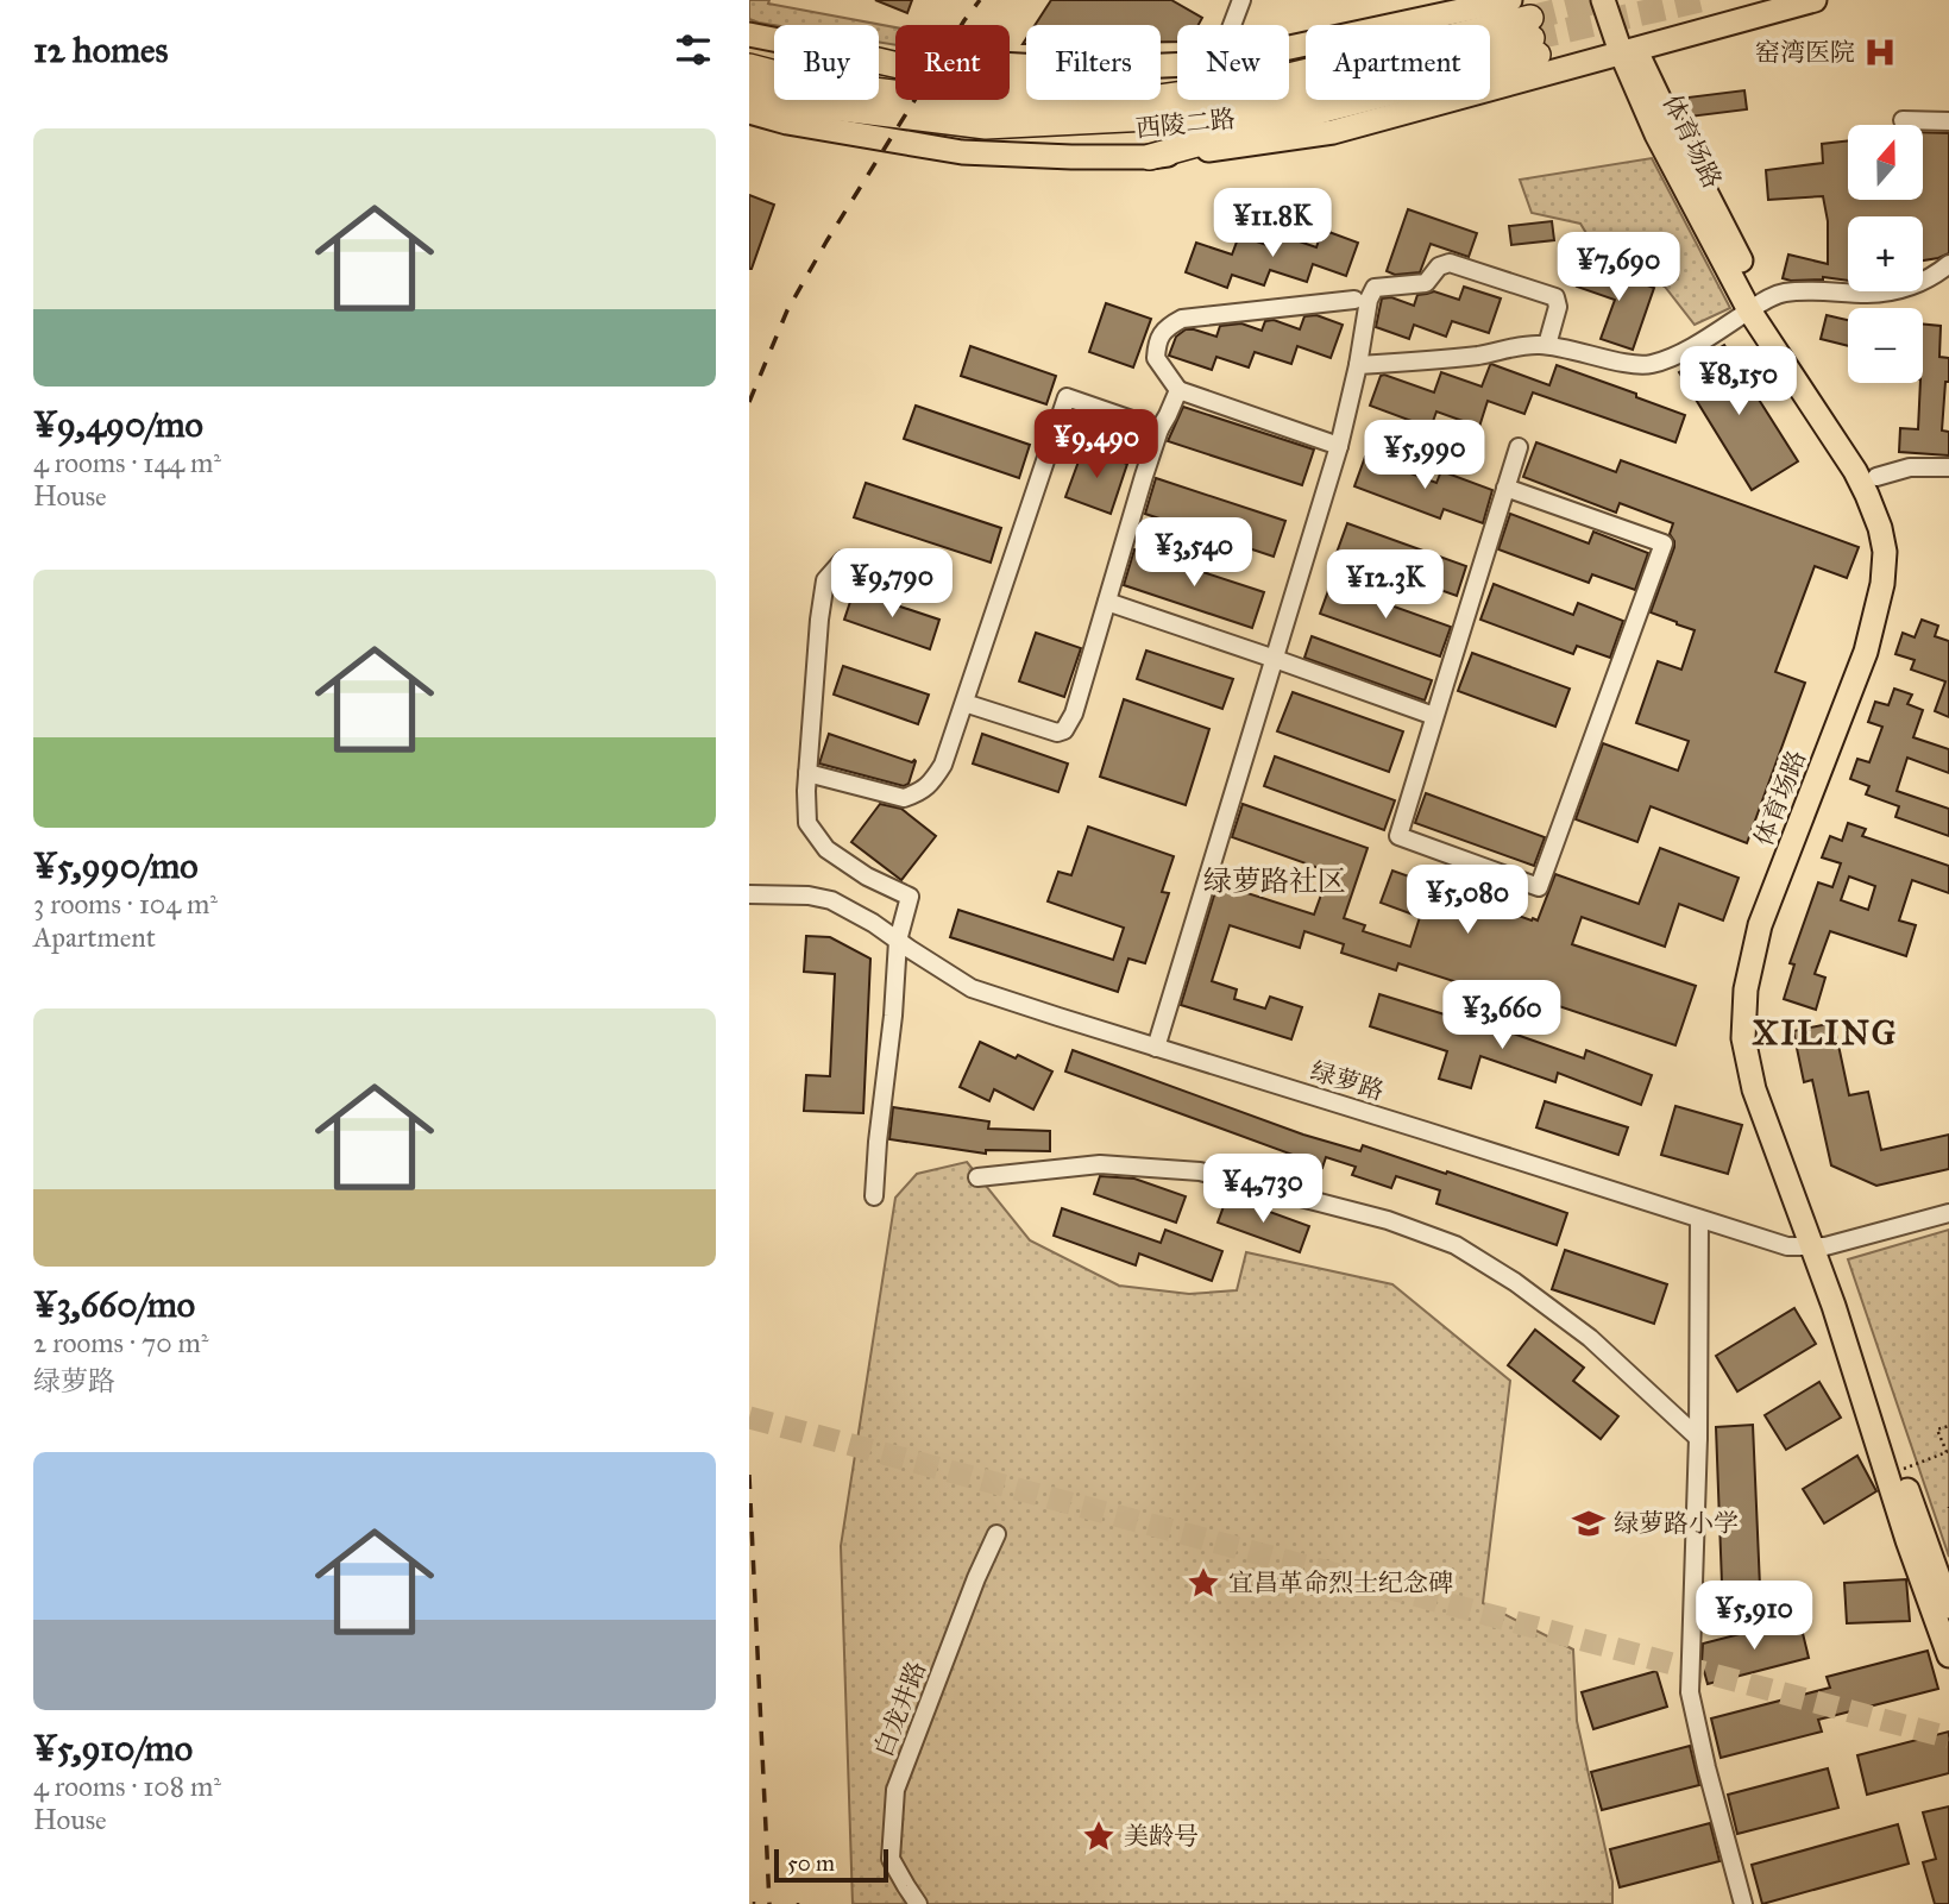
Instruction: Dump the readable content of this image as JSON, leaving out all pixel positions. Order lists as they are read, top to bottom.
{
  "streets": {
    "main road": ["西陵二路", "体育场路"],
    "street": ["绿萝路", "白龙井路"]
  },
  "crossings": [
    ["西陵二路", "体育场路"],
    ["体育场路", "绿萝路"]
  ],
  "districts": ["绿萝路社区", "XILING"],
  "places": {
    "hospital": ["窑湾医院"],
    "school or university": ["绿萝路小学"],
    "place": ["宜昌革命烈士纪念碑", "美龄号"]
  },
  "scale_bar": "50 m",
  "north": "top",
  "page": {
    "heading": "12 homes",
    "chip": [
      "Buy",
      "Rent",
      "Filters",
      "New",
      "Apartment"
    ],
    "list": [
      {
        "name": "¥9,490/mo",
        "note": "4 rooms · 144 m² · House"
      },
      {
        "name": "¥5,990/mo",
        "note": "3 rooms · 104 m² · Apartment"
      },
      {
        "name": "¥3,660/mo",
        "note": "2 rooms · 70 m² · 绿萝路"
      },
      {
        "name": "¥5,910/mo",
        "note": "4 rooms · 108 m² · House"
      }
    ],
    "map_buttons": ["+", "−"],
    "price": [
      "¥11.8K",
      "¥7,690",
      "¥8,150",
      "¥9,490",
      "¥5,990",
      "¥3,540",
      "¥9,790",
      "¥12.3K",
      "¥5,080",
      "¥3,660",
      "¥4,730",
      "¥5,910"
    ],
    "scale": "50 m"
  }
}
